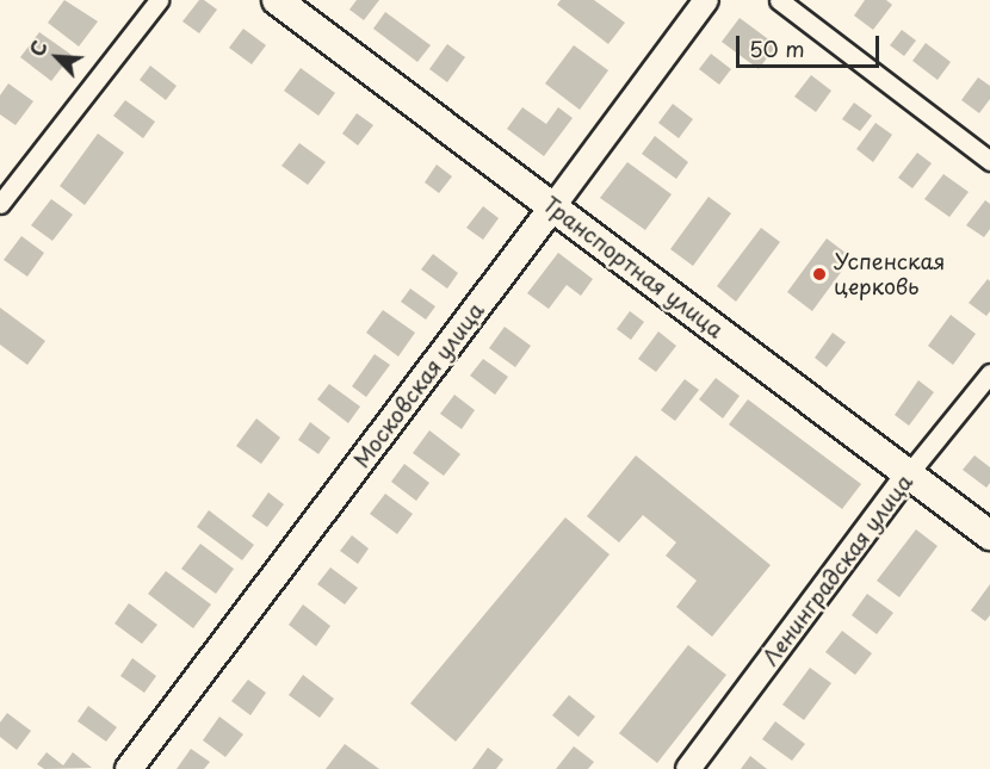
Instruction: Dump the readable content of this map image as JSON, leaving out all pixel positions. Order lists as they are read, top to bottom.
{
  "streets": {
    "main road": ["Транспортная улица", "Московская улица"],
    "street": ["Ленинградская улица"]
  },
  "crossings": [
    ["Транспортная улица", "Московская улица"],
    ["Транспортная улица", "Ленинградская улица"]
  ],
  "places": ["Успенская церковь"],
  "scale_bar": "50 m",
  "north": "top left"
}
